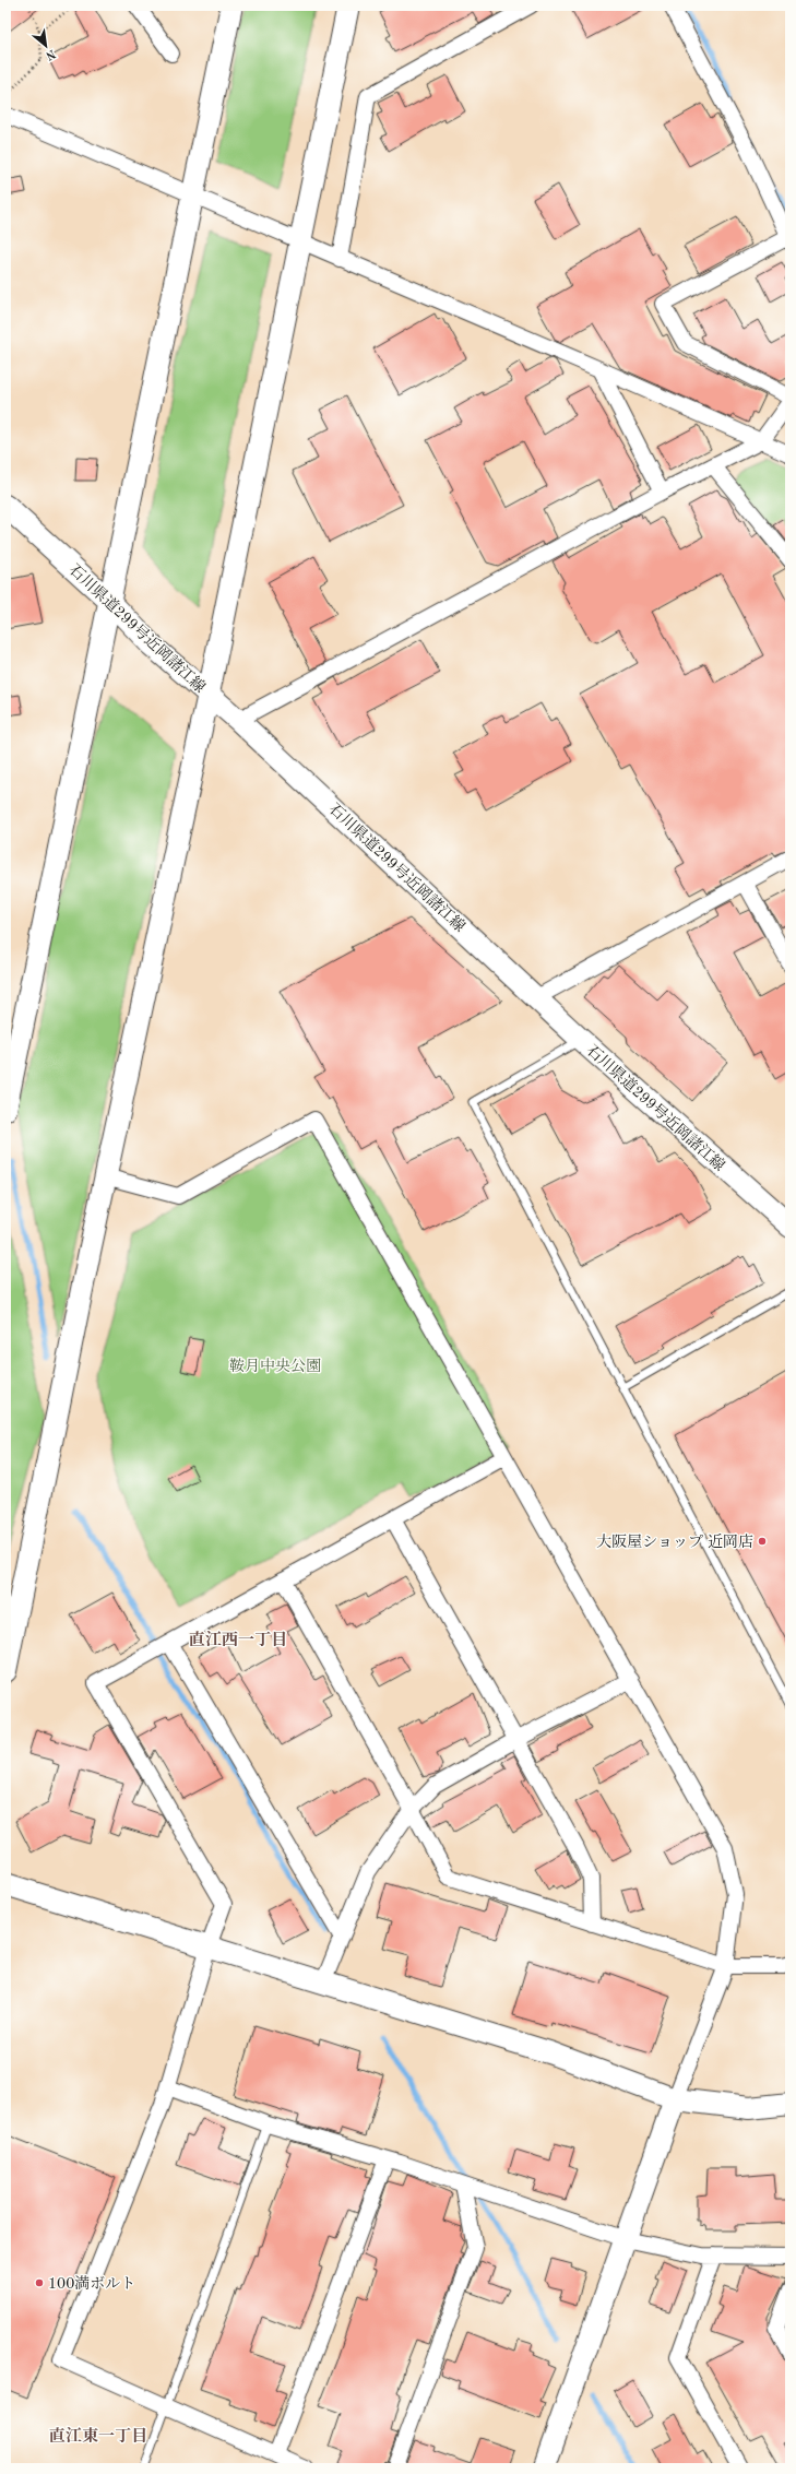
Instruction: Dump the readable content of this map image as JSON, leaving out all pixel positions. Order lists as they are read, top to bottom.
{
  "streets": {
    "street": ["石川県道299号近岡諸江線"]
  },
  "districts": ["直江西一丁目", "直江東一丁目"],
  "parks": ["鞍月中央公園"],
  "places": ["大阪屋ショップ 近岡店", "100満ボルト"],
  "north": "bottom right"
}
